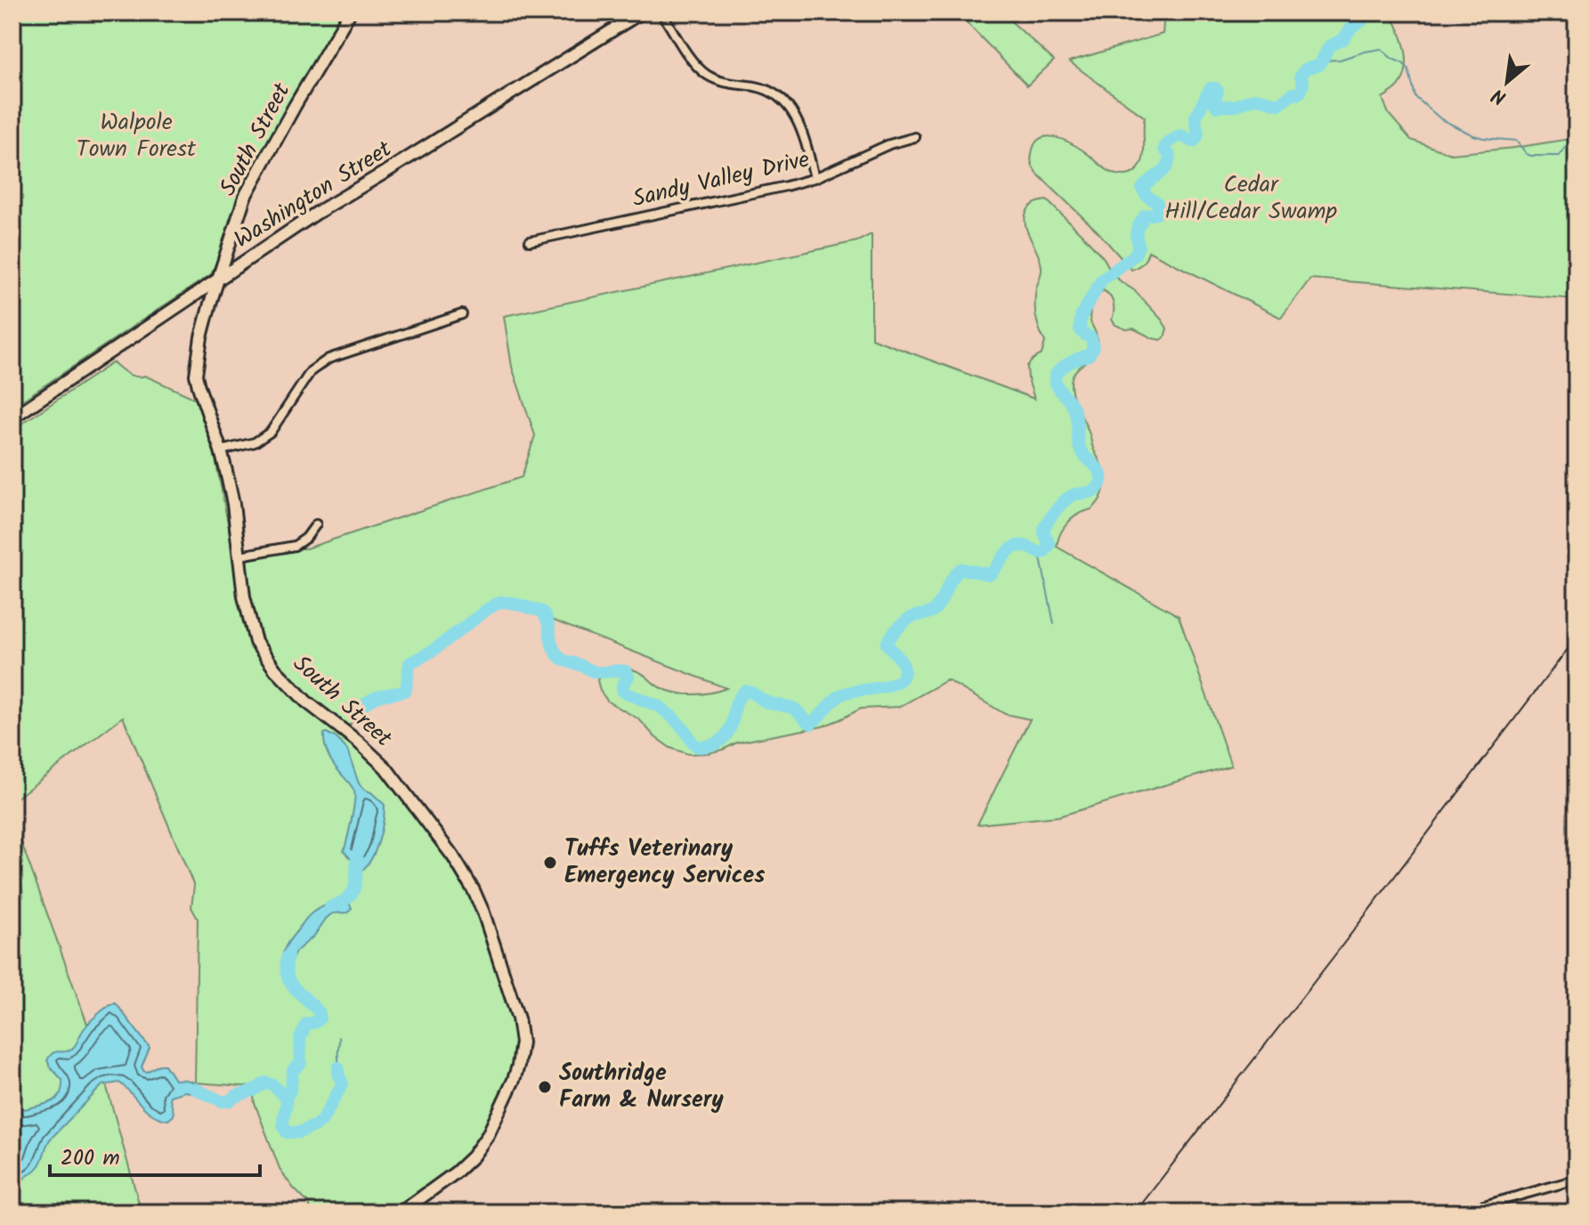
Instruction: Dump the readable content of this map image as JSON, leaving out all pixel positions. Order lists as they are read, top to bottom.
{
  "streets": {
    "street": ["South Street", "Sandy Valley Drive", "Washington Street"]
  },
  "crossings": [
    ["South Street", "Washington Street"]
  ],
  "parks": ["Walpole Town Forest", "Cedar Hill/Cedar Swamp"],
  "places": ["Tuffs Veterinary Emergency Services", "Southridge Farm & Nursery"],
  "scale_bar": "200 m",
  "north": "bottom left"
}
